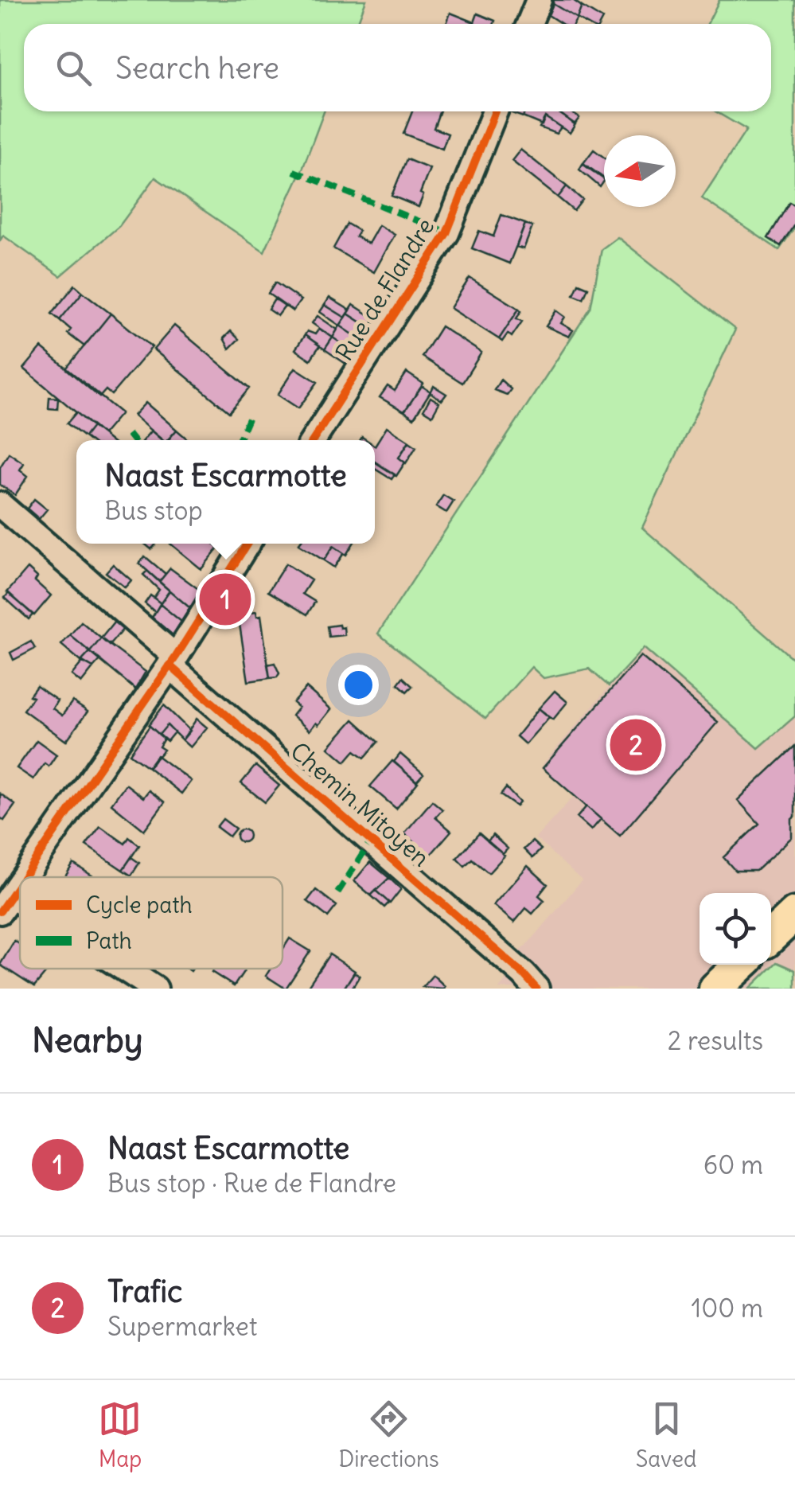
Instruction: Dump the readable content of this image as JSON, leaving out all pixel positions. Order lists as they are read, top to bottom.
{
  "streets": {
    "street": ["Rue de Flandre", "Chemin Mitoyen"]
  },
  "legend": ["Cycle path", "Path"],
  "north": "left",
  "page": {
    "search": "Search here",
    "popup": ["Naast Escarmotte", "Bus stop"],
    "pins": ["1", "2"],
    "heading": ["Nearby", "2 results"],
    "list": [
      {
        "mark": "1",
        "name": "Naast Escarmotte",
        "note": "Bus stop · Rue de Flandre",
        "value": "60 m"
      },
      {
        "mark": "2",
        "name": "Trafic",
        "note": "Supermarket",
        "value": "100 m"
      }
    ],
    "nav": ["Map", "Directions", "Saved"]
  }
}
